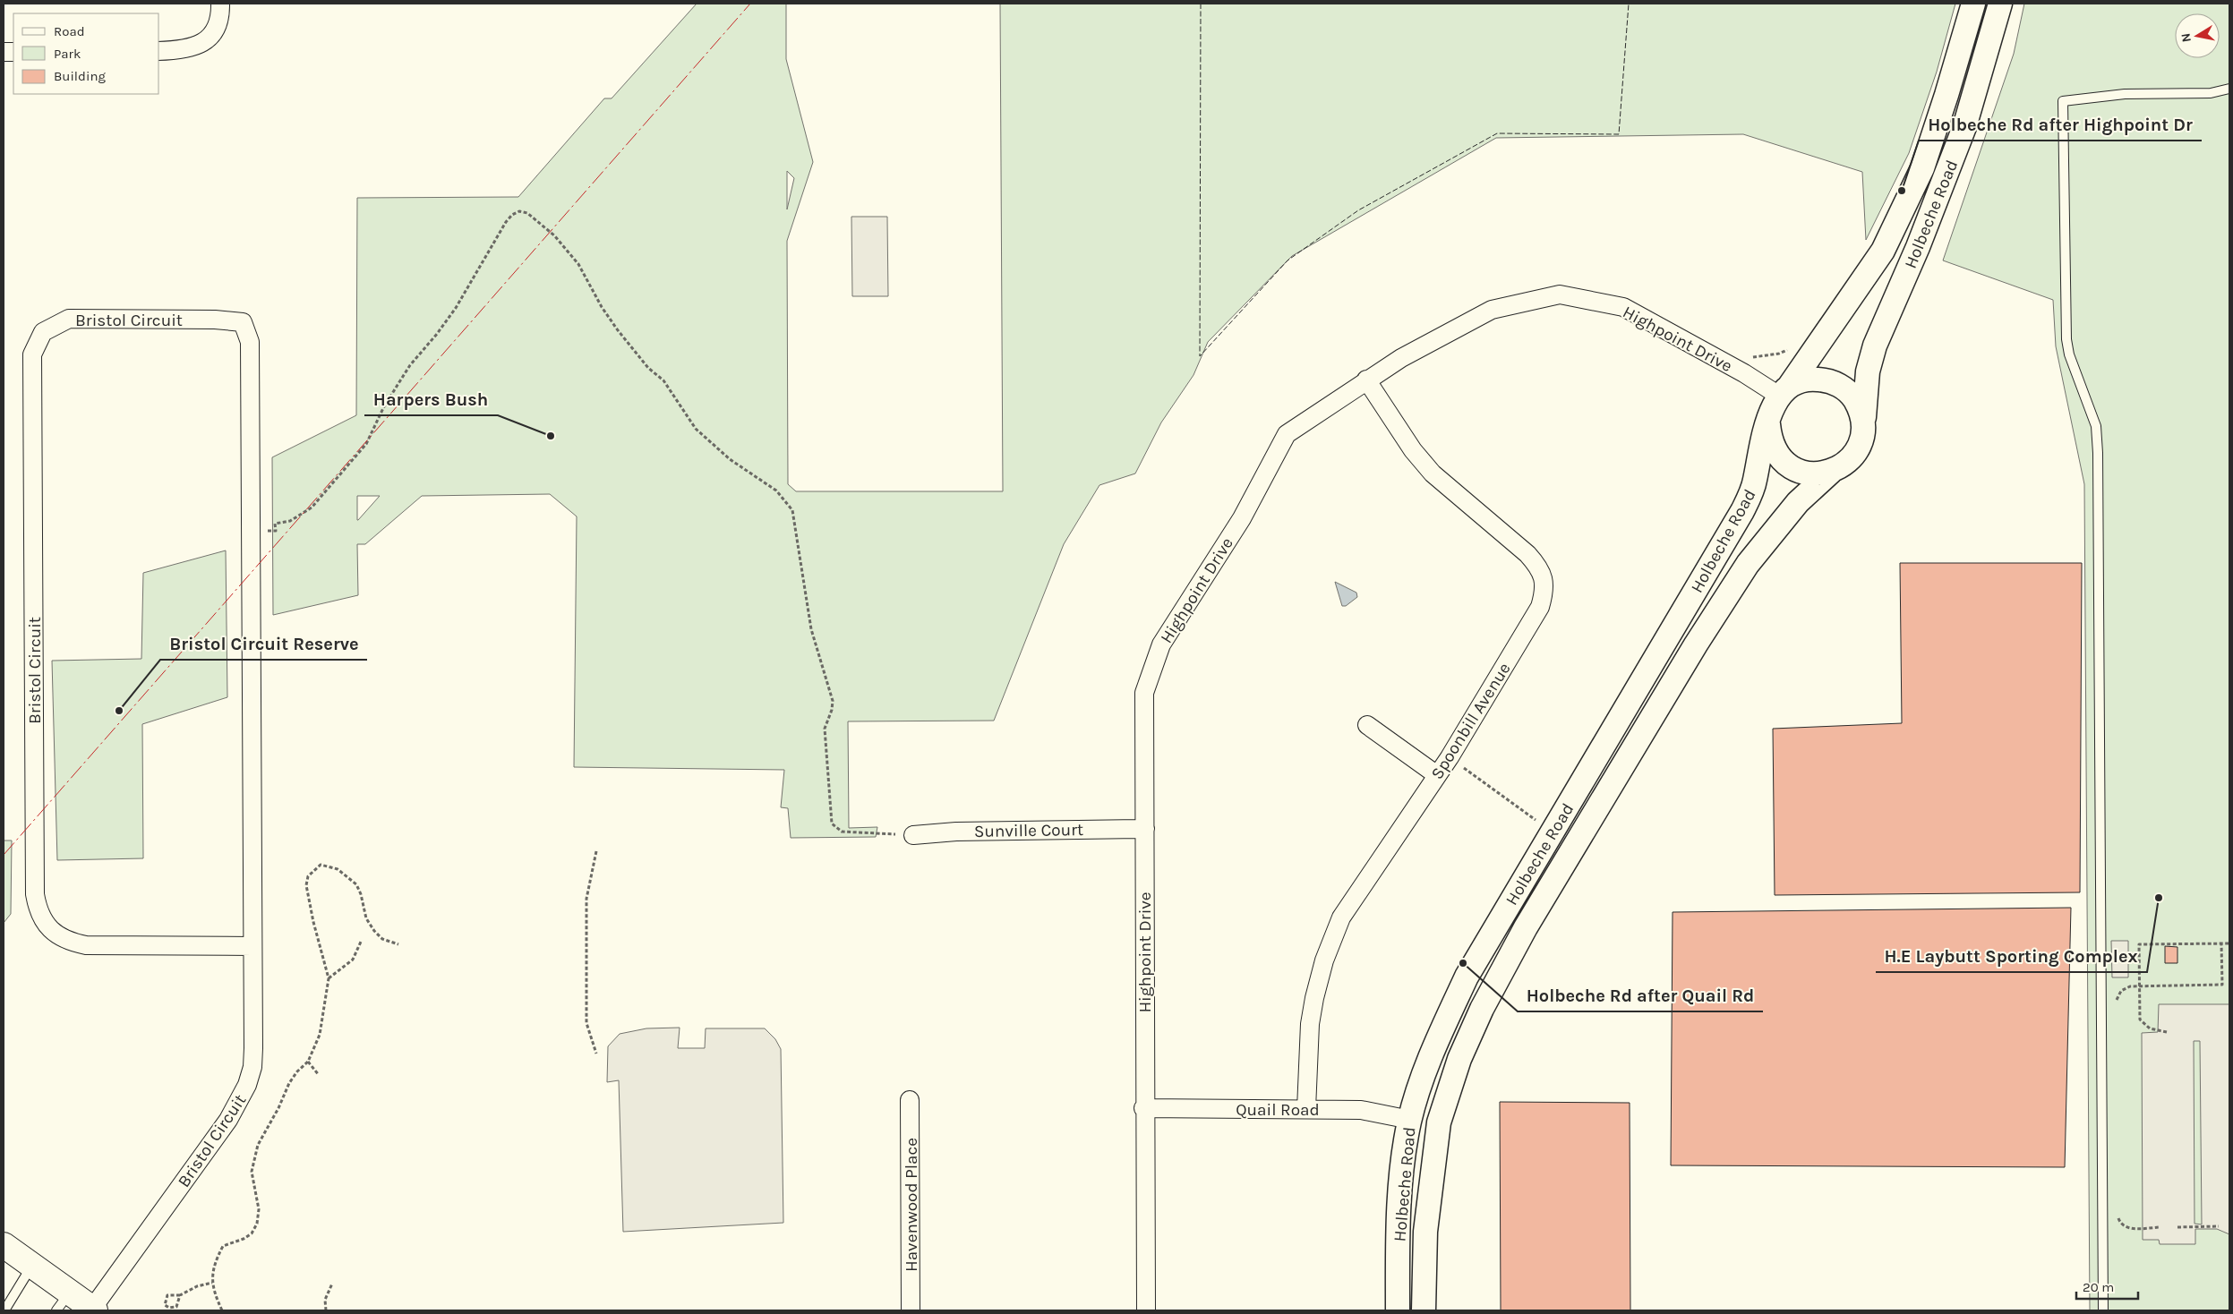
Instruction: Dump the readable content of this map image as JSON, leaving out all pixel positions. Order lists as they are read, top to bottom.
{
  "streets": {
    "street": [
      "Holbeche Road",
      "Bristol Circuit",
      "Highpoint Drive",
      "Spoonbill Avenue",
      "Sunville Court",
      "Quail Road",
      "Havenwood Place"
    ]
  },
  "crossings": [
    ["Holbeche Road", "Highpoint Drive"],
    ["Holbeche Road", "Quail Road"],
    ["Highpoint Drive", "Spoonbill Avenue"],
    ["Highpoint Drive", "Sunville Court"],
    ["Highpoint Drive", "Quail Road"],
    ["Spoonbill Avenue", "Quail Road"]
  ],
  "places": [
    "Holbeche Rd after Highpoint Dr",
    "Harpers Bush",
    "Bristol Circuit Reserve",
    "H.E Laybutt Sporting Complex",
    "Holbeche Rd after Quail Rd"
  ],
  "legend": ["Road", "Park", "Building"],
  "scale_bar": "20 m",
  "north": "left"
}
